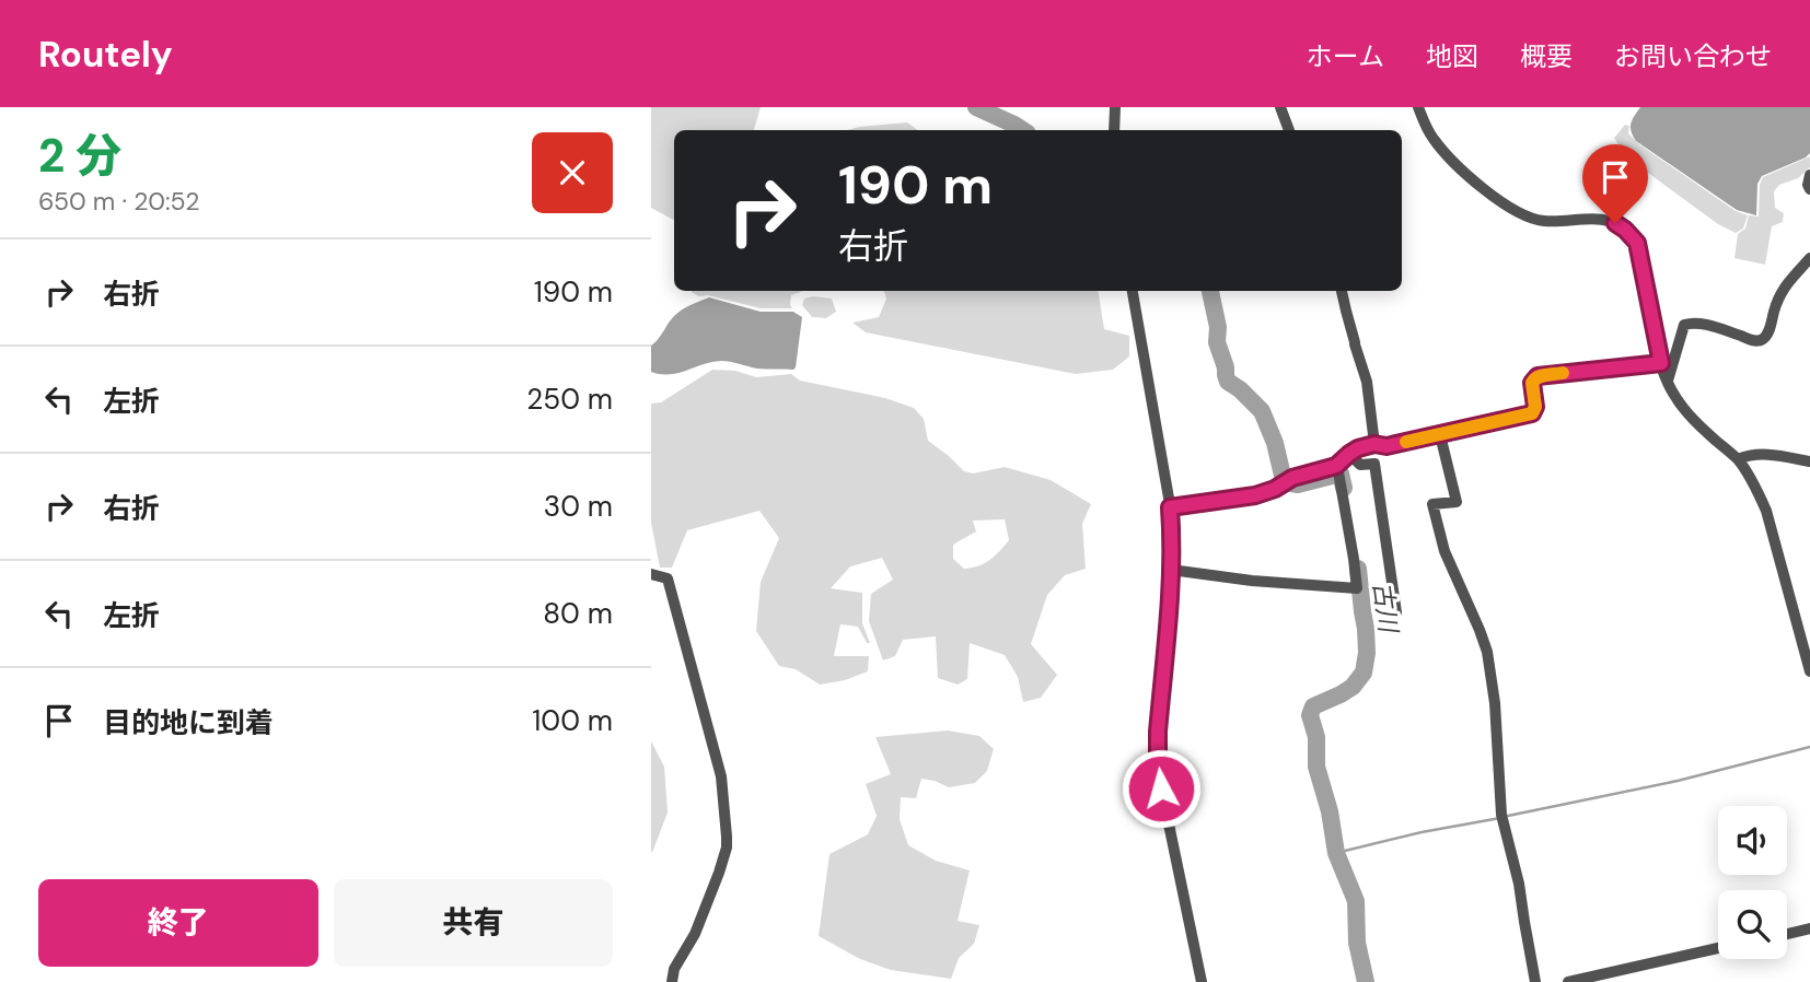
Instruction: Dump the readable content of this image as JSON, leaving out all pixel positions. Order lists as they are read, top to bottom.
{
  "water": ["古川"],
  "page": {
    "header": "Routely",
    "nav": [
      "ホーム",
      "地図",
      "概要",
      "お問い合わせ"
    ],
    "heading": ["2 分", "650 m · 20:52"],
    "turn": ["190 m", "右折"],
    "list": [
      {
        "name": "右折",
        "value": "190 m"
      },
      {
        "name": "左折",
        "value": "250 m"
      },
      {
        "name": "右折",
        "value": "30 m"
      },
      {
        "name": "左折",
        "value": "80 m"
      },
      {
        "name": "目的地に到着",
        "value": "100 m"
      }
    ],
    "buttons": ["終了", "共有"]
  }
}
